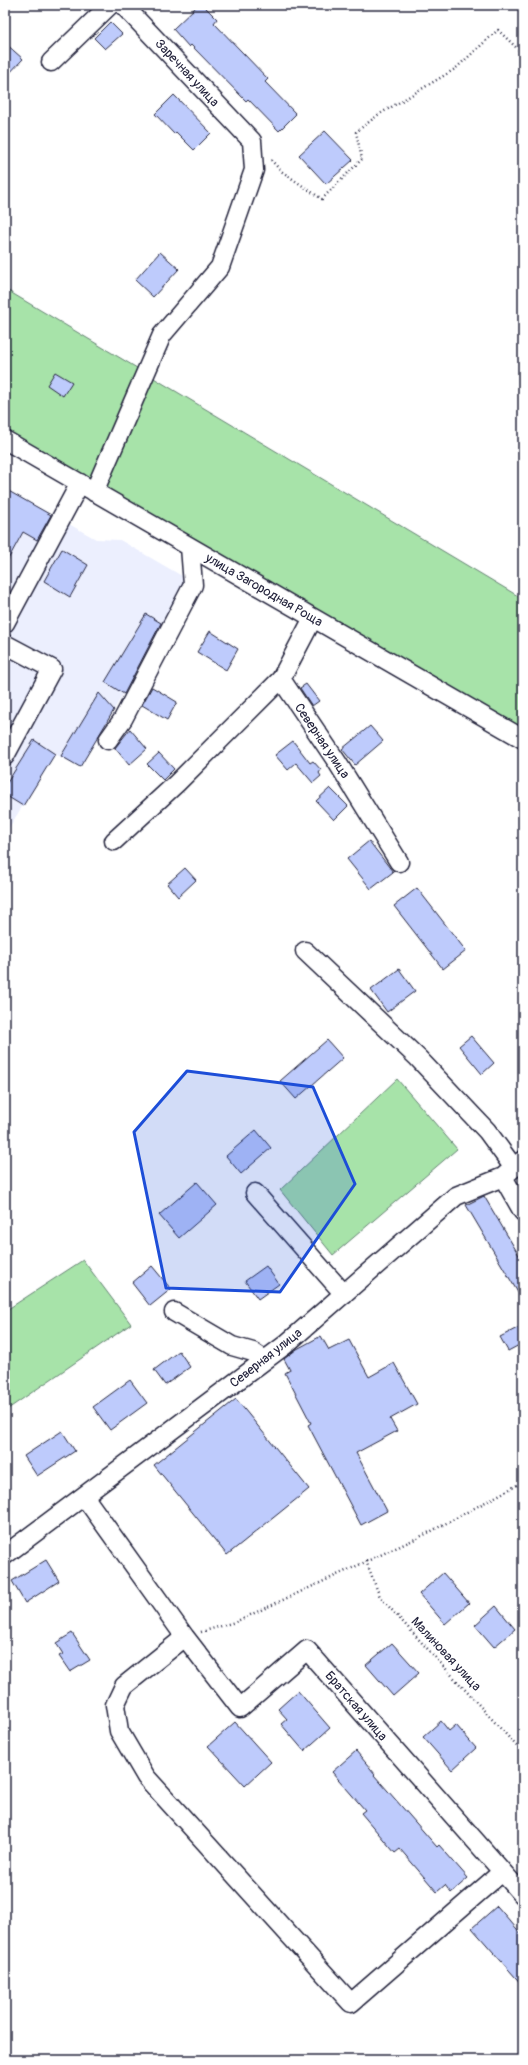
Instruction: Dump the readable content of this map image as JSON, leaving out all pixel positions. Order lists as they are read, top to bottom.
{
  "streets": {
    "street": [
      "Заречная улица",
      "улица Загородная Роща",
      "Северная улица",
      "Братская улица"
    ],
    "path": ["Малиновая улица"]
  }
}
